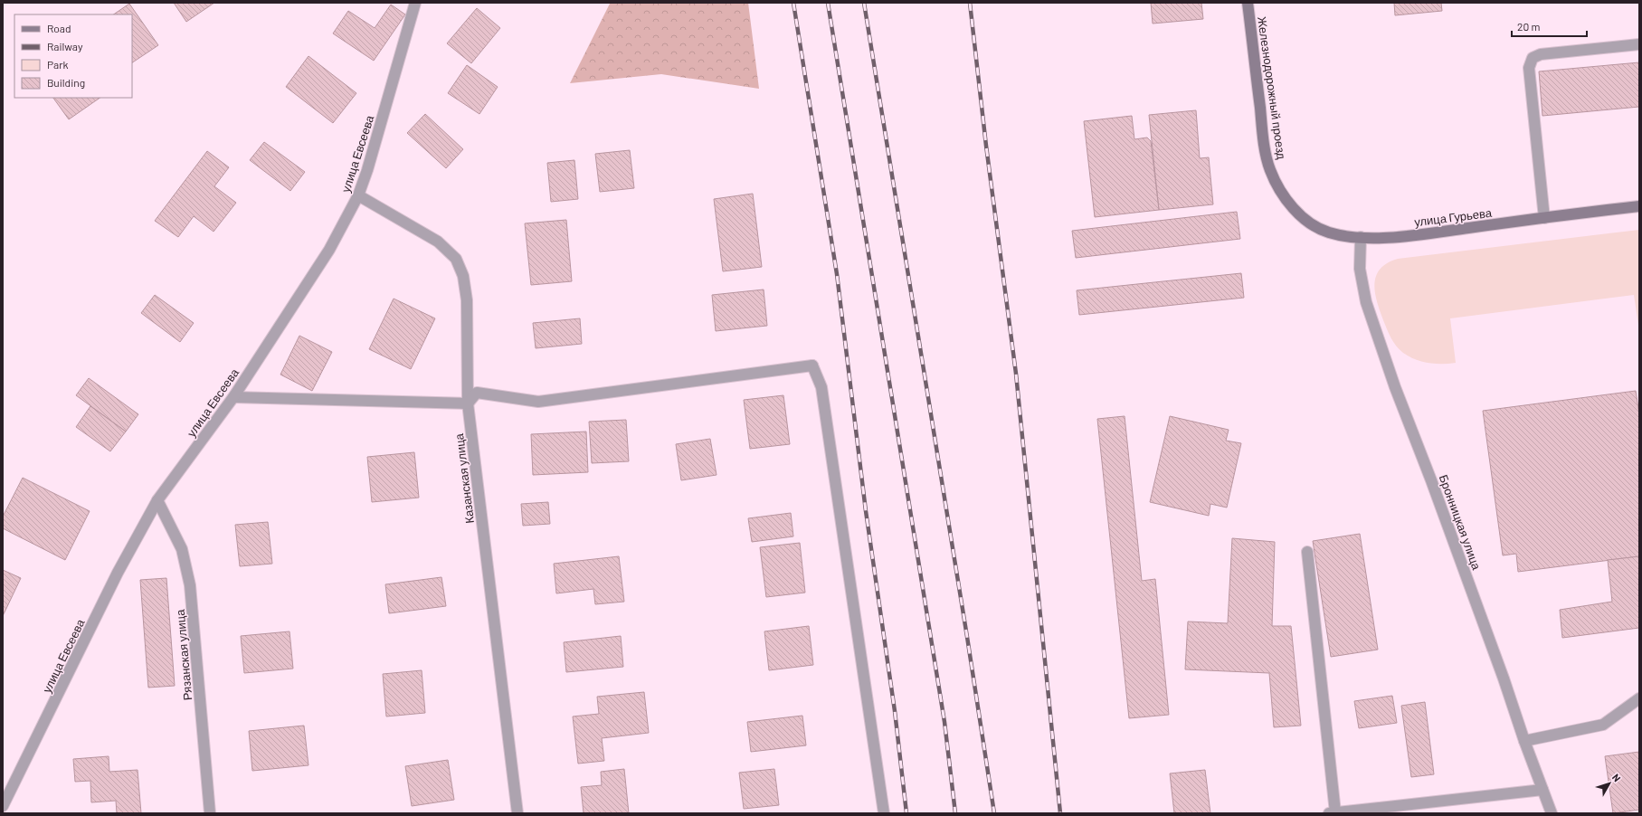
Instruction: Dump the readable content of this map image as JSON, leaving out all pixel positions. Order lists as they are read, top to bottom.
{
  "streets": {
    "street": [
      "Железнодорожный проезд",
      "улица Евсеева",
      "улица Гурьева",
      "Казанская улица",
      "Бронницкая улица",
      "Рязанская улица"
    ]
  },
  "crossings": [
    ["Железнодорожный проезд", "улица Гурьева"],
    ["улица Евсеева", "Казанская улица"],
    ["улица Евсеева", "Рязанская улица"],
    ["улица Гурьева", "Бронницкая улица"]
  ],
  "legend": [
    "Road",
    "Railway",
    "Park",
    "Building"
  ],
  "scale_bar": "20 m",
  "north": "top right"
}
